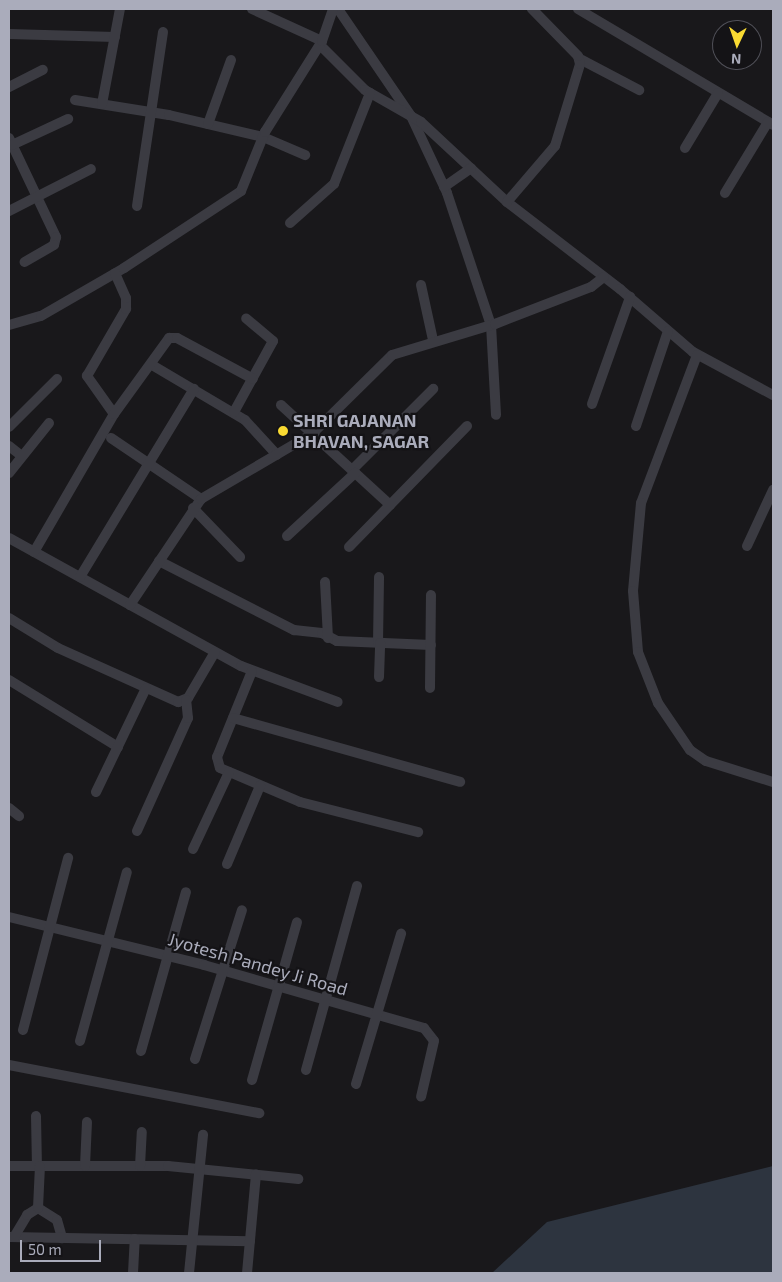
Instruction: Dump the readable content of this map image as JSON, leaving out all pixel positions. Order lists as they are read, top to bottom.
{
  "streets": {
    "street": ["Jyotesh Pandey Ji Road"]
  },
  "places": ["SHRI GAJANAN BHAVAN, SAGAR"],
  "scale_bar": "50 m",
  "north": "bottom"
}
